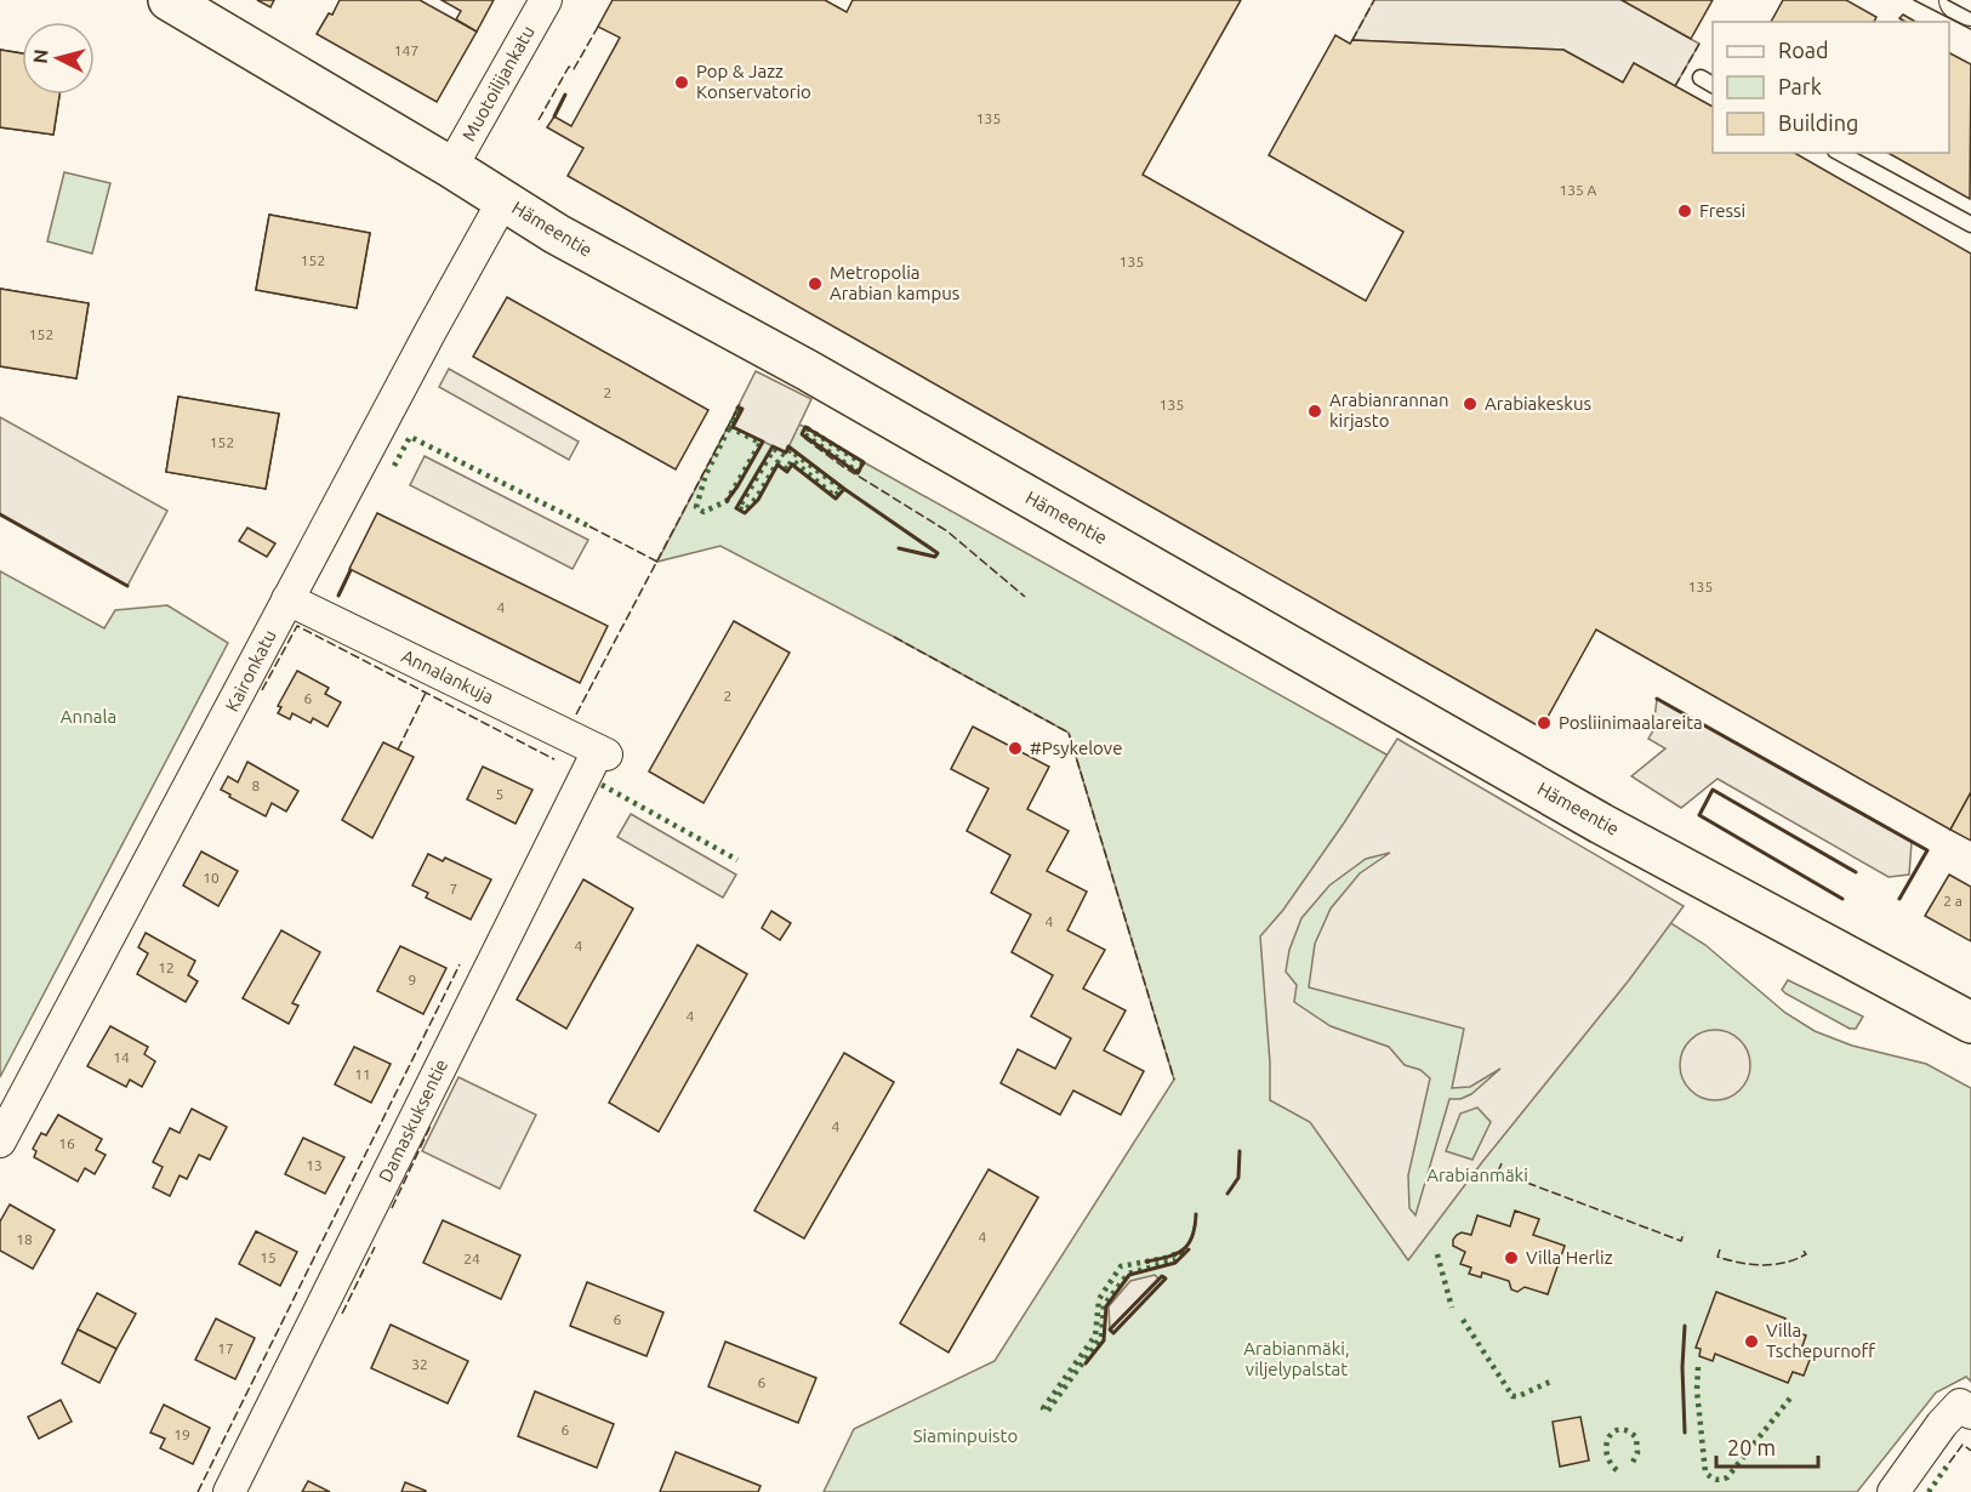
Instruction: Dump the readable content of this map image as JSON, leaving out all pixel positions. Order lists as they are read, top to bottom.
{
  "streets": {
    "main road": ["Hämeentie"],
    "street": [
      "Muotoilijankatu",
      "Kaironkatu",
      "Annalankuja",
      "Damaskuksentie"
    ]
  },
  "crossings": [
    ["Muotoilijankatu", "Hämeentie"],
    ["Hämeentie", "Kaironkatu"],
    ["Kaironkatu", "Annalankuja"],
    ["Annalankuja", "Damaskuksentie"]
  ],
  "parks": [
    "Annala",
    "Arabianmäki",
    "Arabianmäki, viljelypalstat",
    "Siaminpuisto"
  ],
  "places": [
    "Pop & Jazz Konservatorio",
    "Fressi",
    "Metropolia Arabian kampus",
    "Arabiakeskus",
    "Arabianrannan kirjasto",
    "Posliinimaalareita",
    "#Psykelove",
    "Villa Herliz",
    "Villa Tschepurnoff"
  ],
  "house_numbers": [
    "147",
    "135",
    "135 A",
    "152",
    "135",
    "152",
    "2",
    "135",
    "152",
    "135",
    "4",
    "2",
    "6",
    "8",
    "5",
    "10",
    "7",
    "2 a",
    "4",
    "4",
    "12",
    "9",
    "4",
    "14",
    "11",
    "4",
    "16",
    "13",
    "4",
    "18",
    "15",
    "24",
    "6",
    "17",
    "32",
    "6",
    "6",
    "19"
  ],
  "legend": ["Road", "Park", "Building"],
  "scale_bar": "20 m",
  "north": "left"
}
